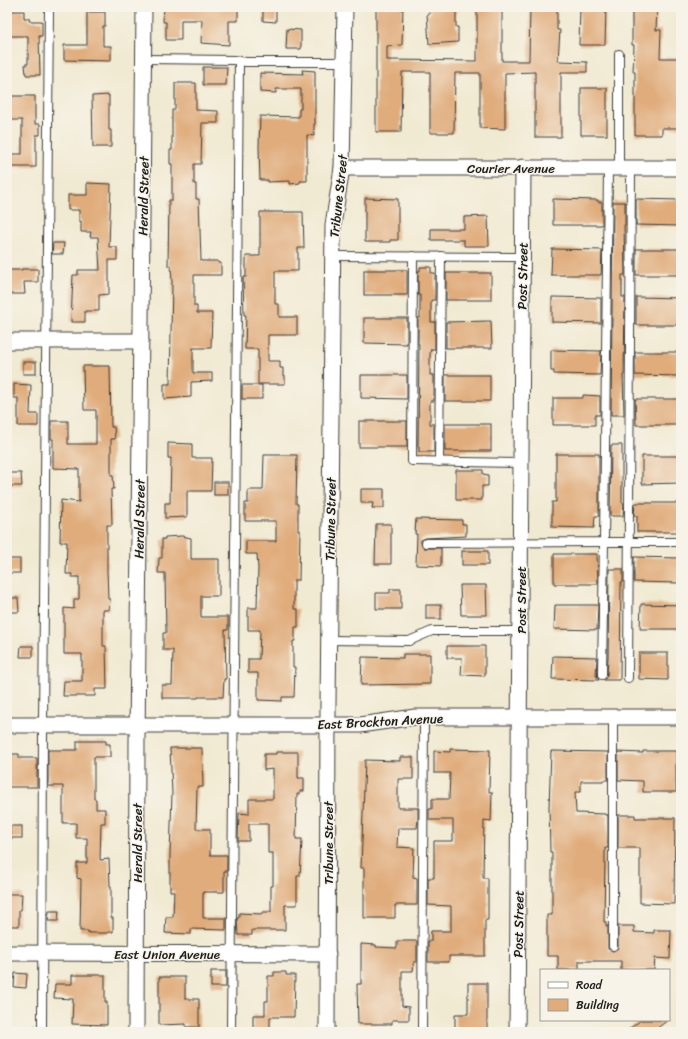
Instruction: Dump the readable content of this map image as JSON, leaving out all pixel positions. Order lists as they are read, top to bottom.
{
  "streets": {
    "street": [
      "Courier Avenue",
      "Herald Street",
      "Tribune Street",
      "Post Street",
      "East Brockton Avenue",
      "East Union Avenue"
    ]
  },
  "crossings": [
    ["Courier Avenue", "Tribune Street"],
    ["Courier Avenue", "Post Street"],
    ["Herald Street", "East Brockton Avenue"],
    ["Herald Street", "East Union Avenue"],
    ["Tribune Street", "East Brockton Avenue"],
    ["Tribune Street", "East Union Avenue"],
    ["Post Street", "East Brockton Avenue"]
  ],
  "legend": ["Road", "Building"]
}
